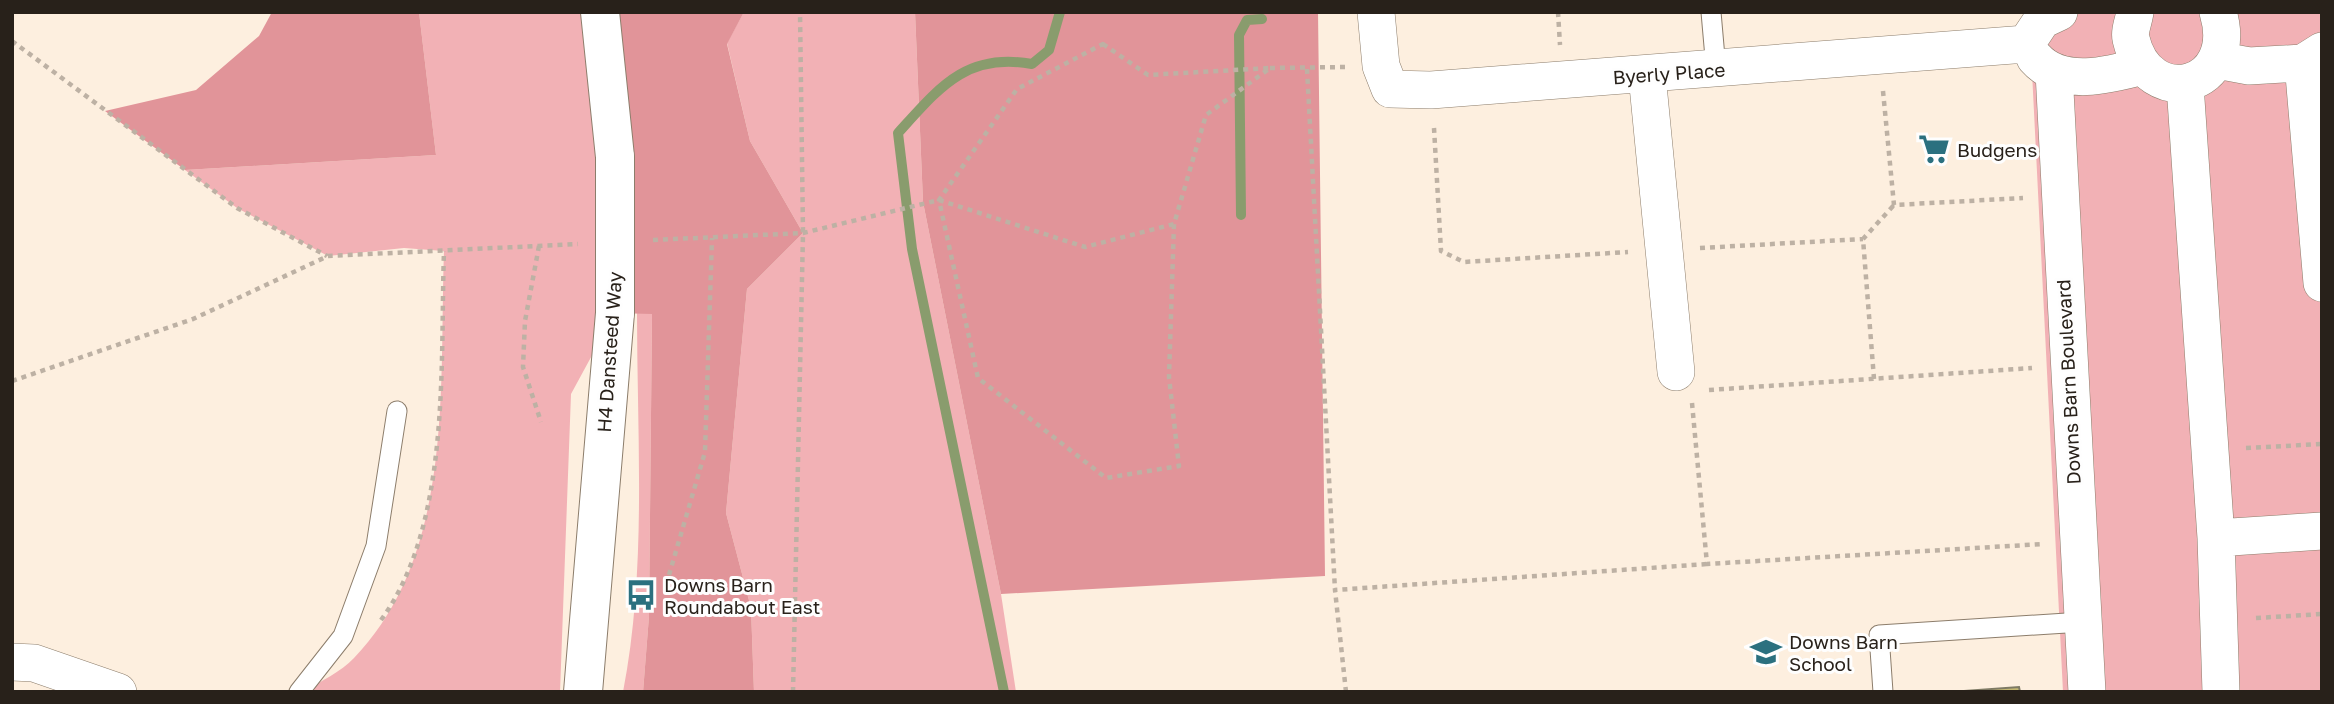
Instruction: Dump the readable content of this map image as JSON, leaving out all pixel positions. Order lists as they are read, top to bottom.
{
  "streets": {
    "street": ["Byerly Place", "H4 Dansteed Way", "Downs Barn Boulevard"]
  },
  "places": {
    "supermarket": ["Budgens"],
    "bus stop": ["Downs Barn Roundabout East"],
    "school or university": ["Downs Barn School"]
  }
}
